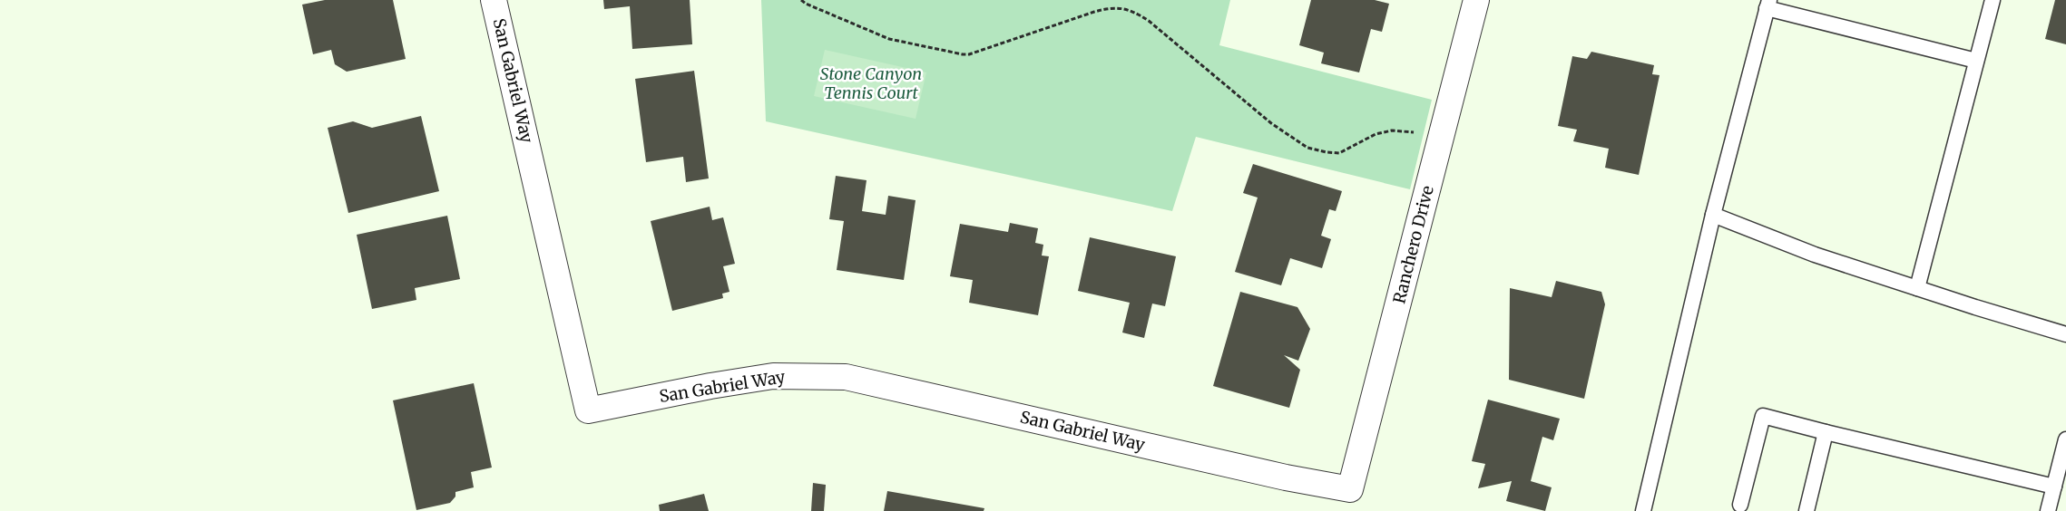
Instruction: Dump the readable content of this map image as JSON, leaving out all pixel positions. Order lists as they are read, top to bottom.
{
  "streets": {
    "street": ["San Gabriel Way", "Ranchero Drive"]
  },
  "crossings": [
    ["San Gabriel Way", "Ranchero Drive"]
  ],
  "parks": ["Stone Canyon Tennis Court"]
}
